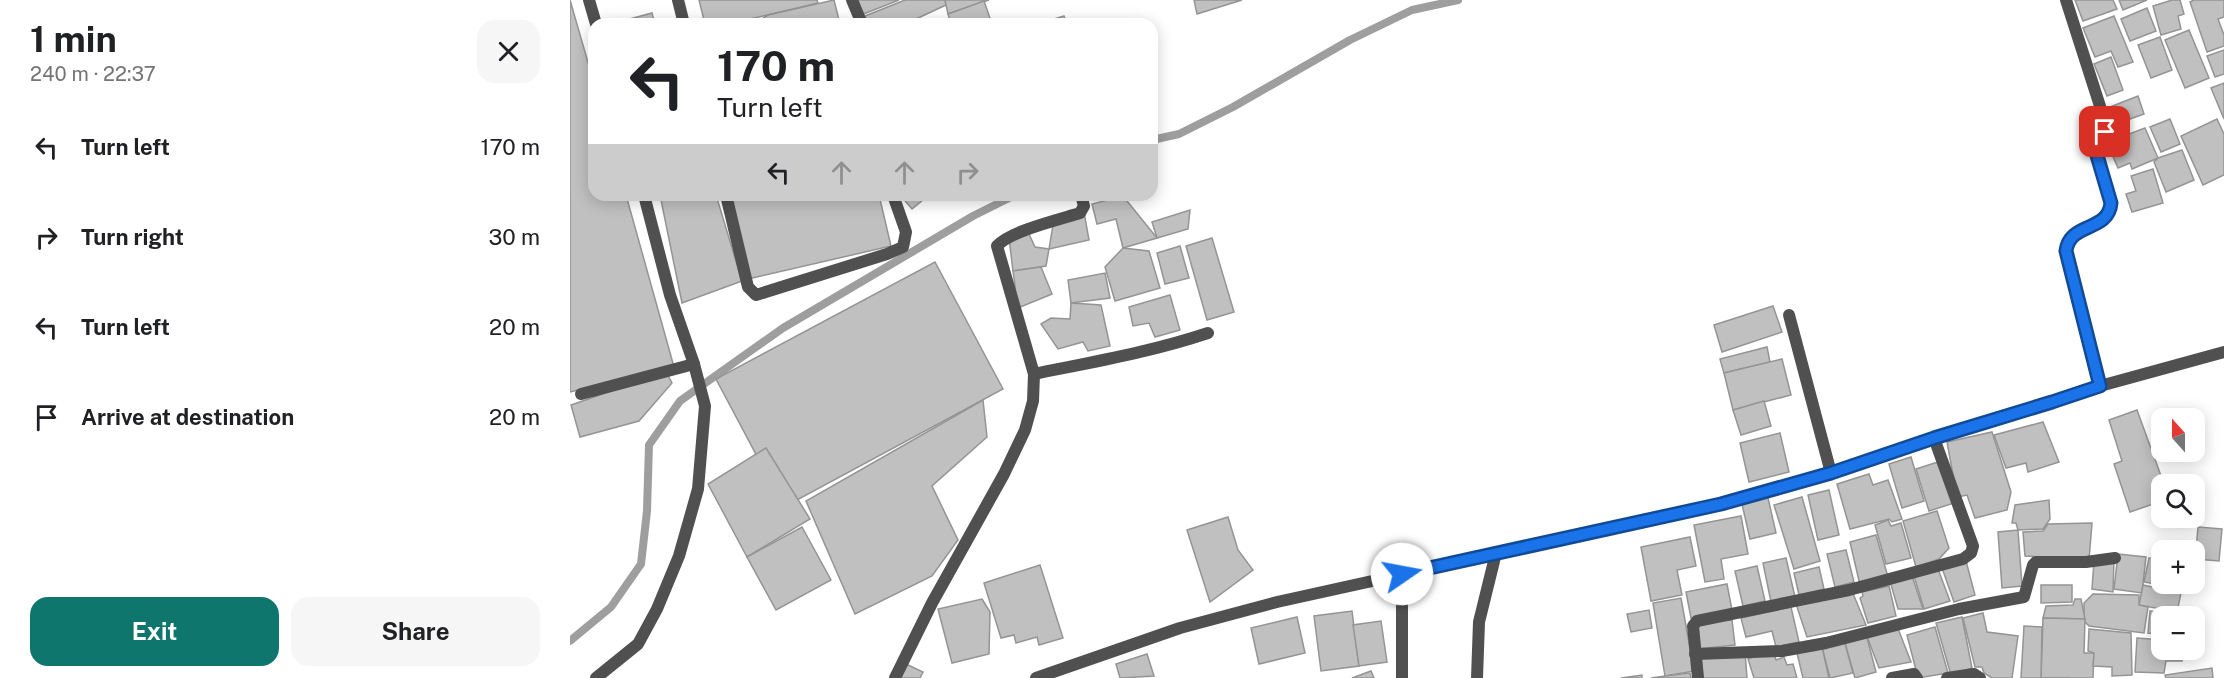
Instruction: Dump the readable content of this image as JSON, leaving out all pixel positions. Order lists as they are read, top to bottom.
{
  "north": "top",
  "page": {
    "heading": ["1 min", "240 m · 22:37"],
    "turn": ["170 m", "Turn left"],
    "list": [
      {
        "name": "Turn left",
        "value": "170 m"
      },
      {
        "name": "Turn right",
        "value": "30 m"
      },
      {
        "name": "Turn left",
        "value": "20 m"
      },
      {
        "name": "Arrive at destination",
        "value": "20 m"
      }
    ],
    "map_buttons": ["+", "−"],
    "buttons": ["Exit", "Share"]
  }
}
